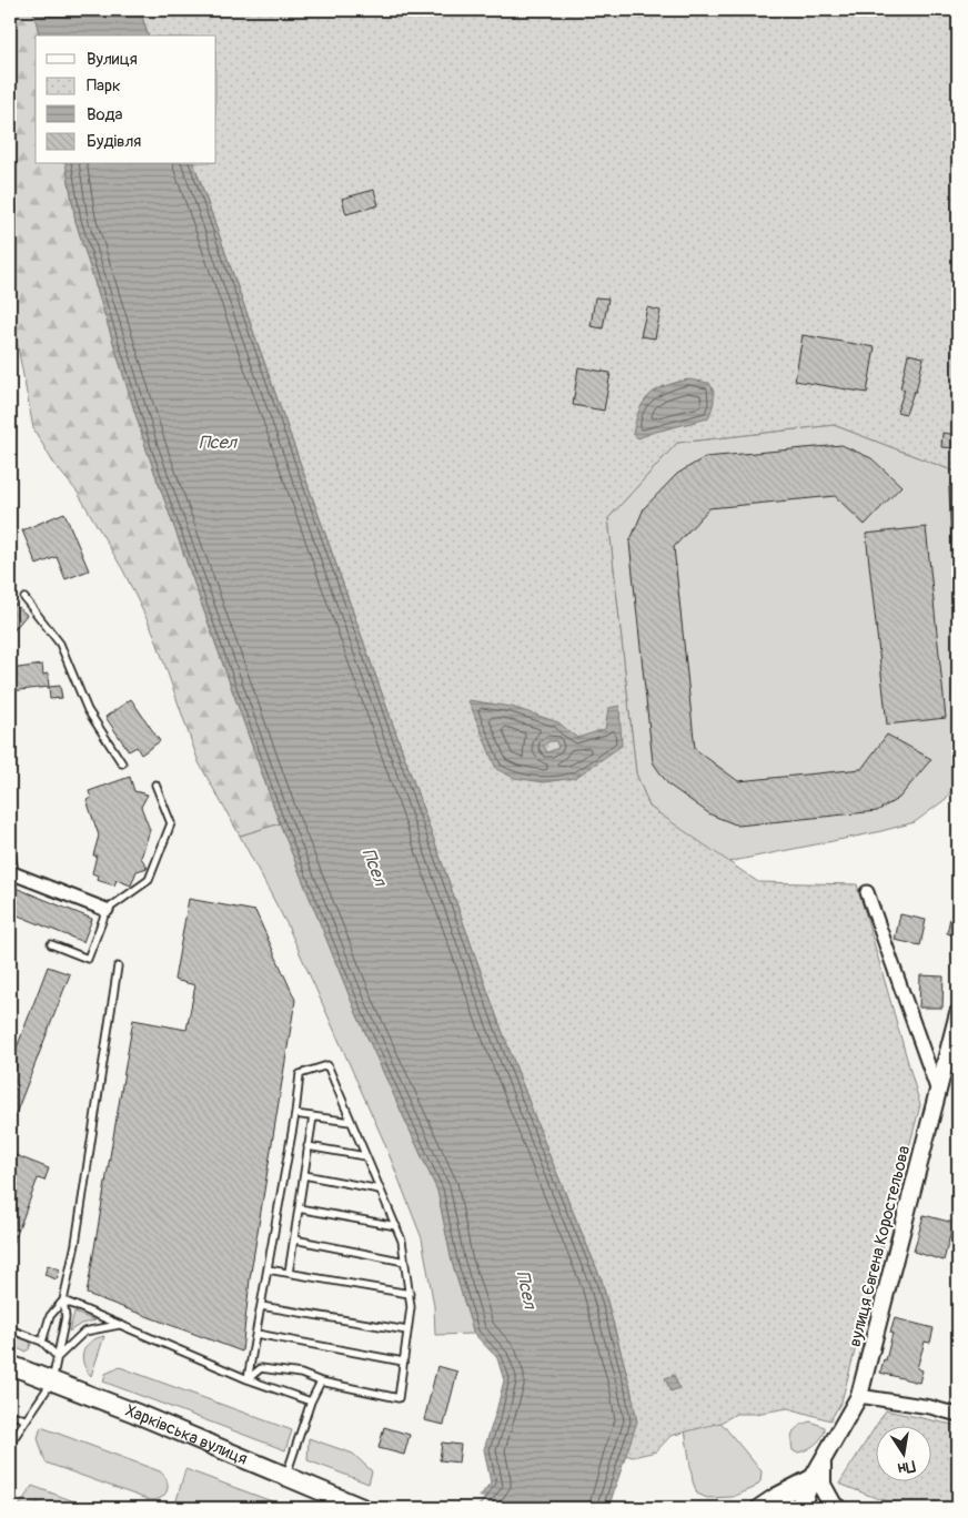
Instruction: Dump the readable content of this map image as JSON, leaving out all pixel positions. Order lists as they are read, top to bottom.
{
  "streets": {
    "main road": ["Харківська вулиця"],
    "street": ["вулиця Євгена Коростельова"]
  },
  "water": ["Псел"],
  "legend": [
    "Вулиця",
    "Парк",
    "Вода",
    "Будівля"
  ],
  "north": "bottom"
}
